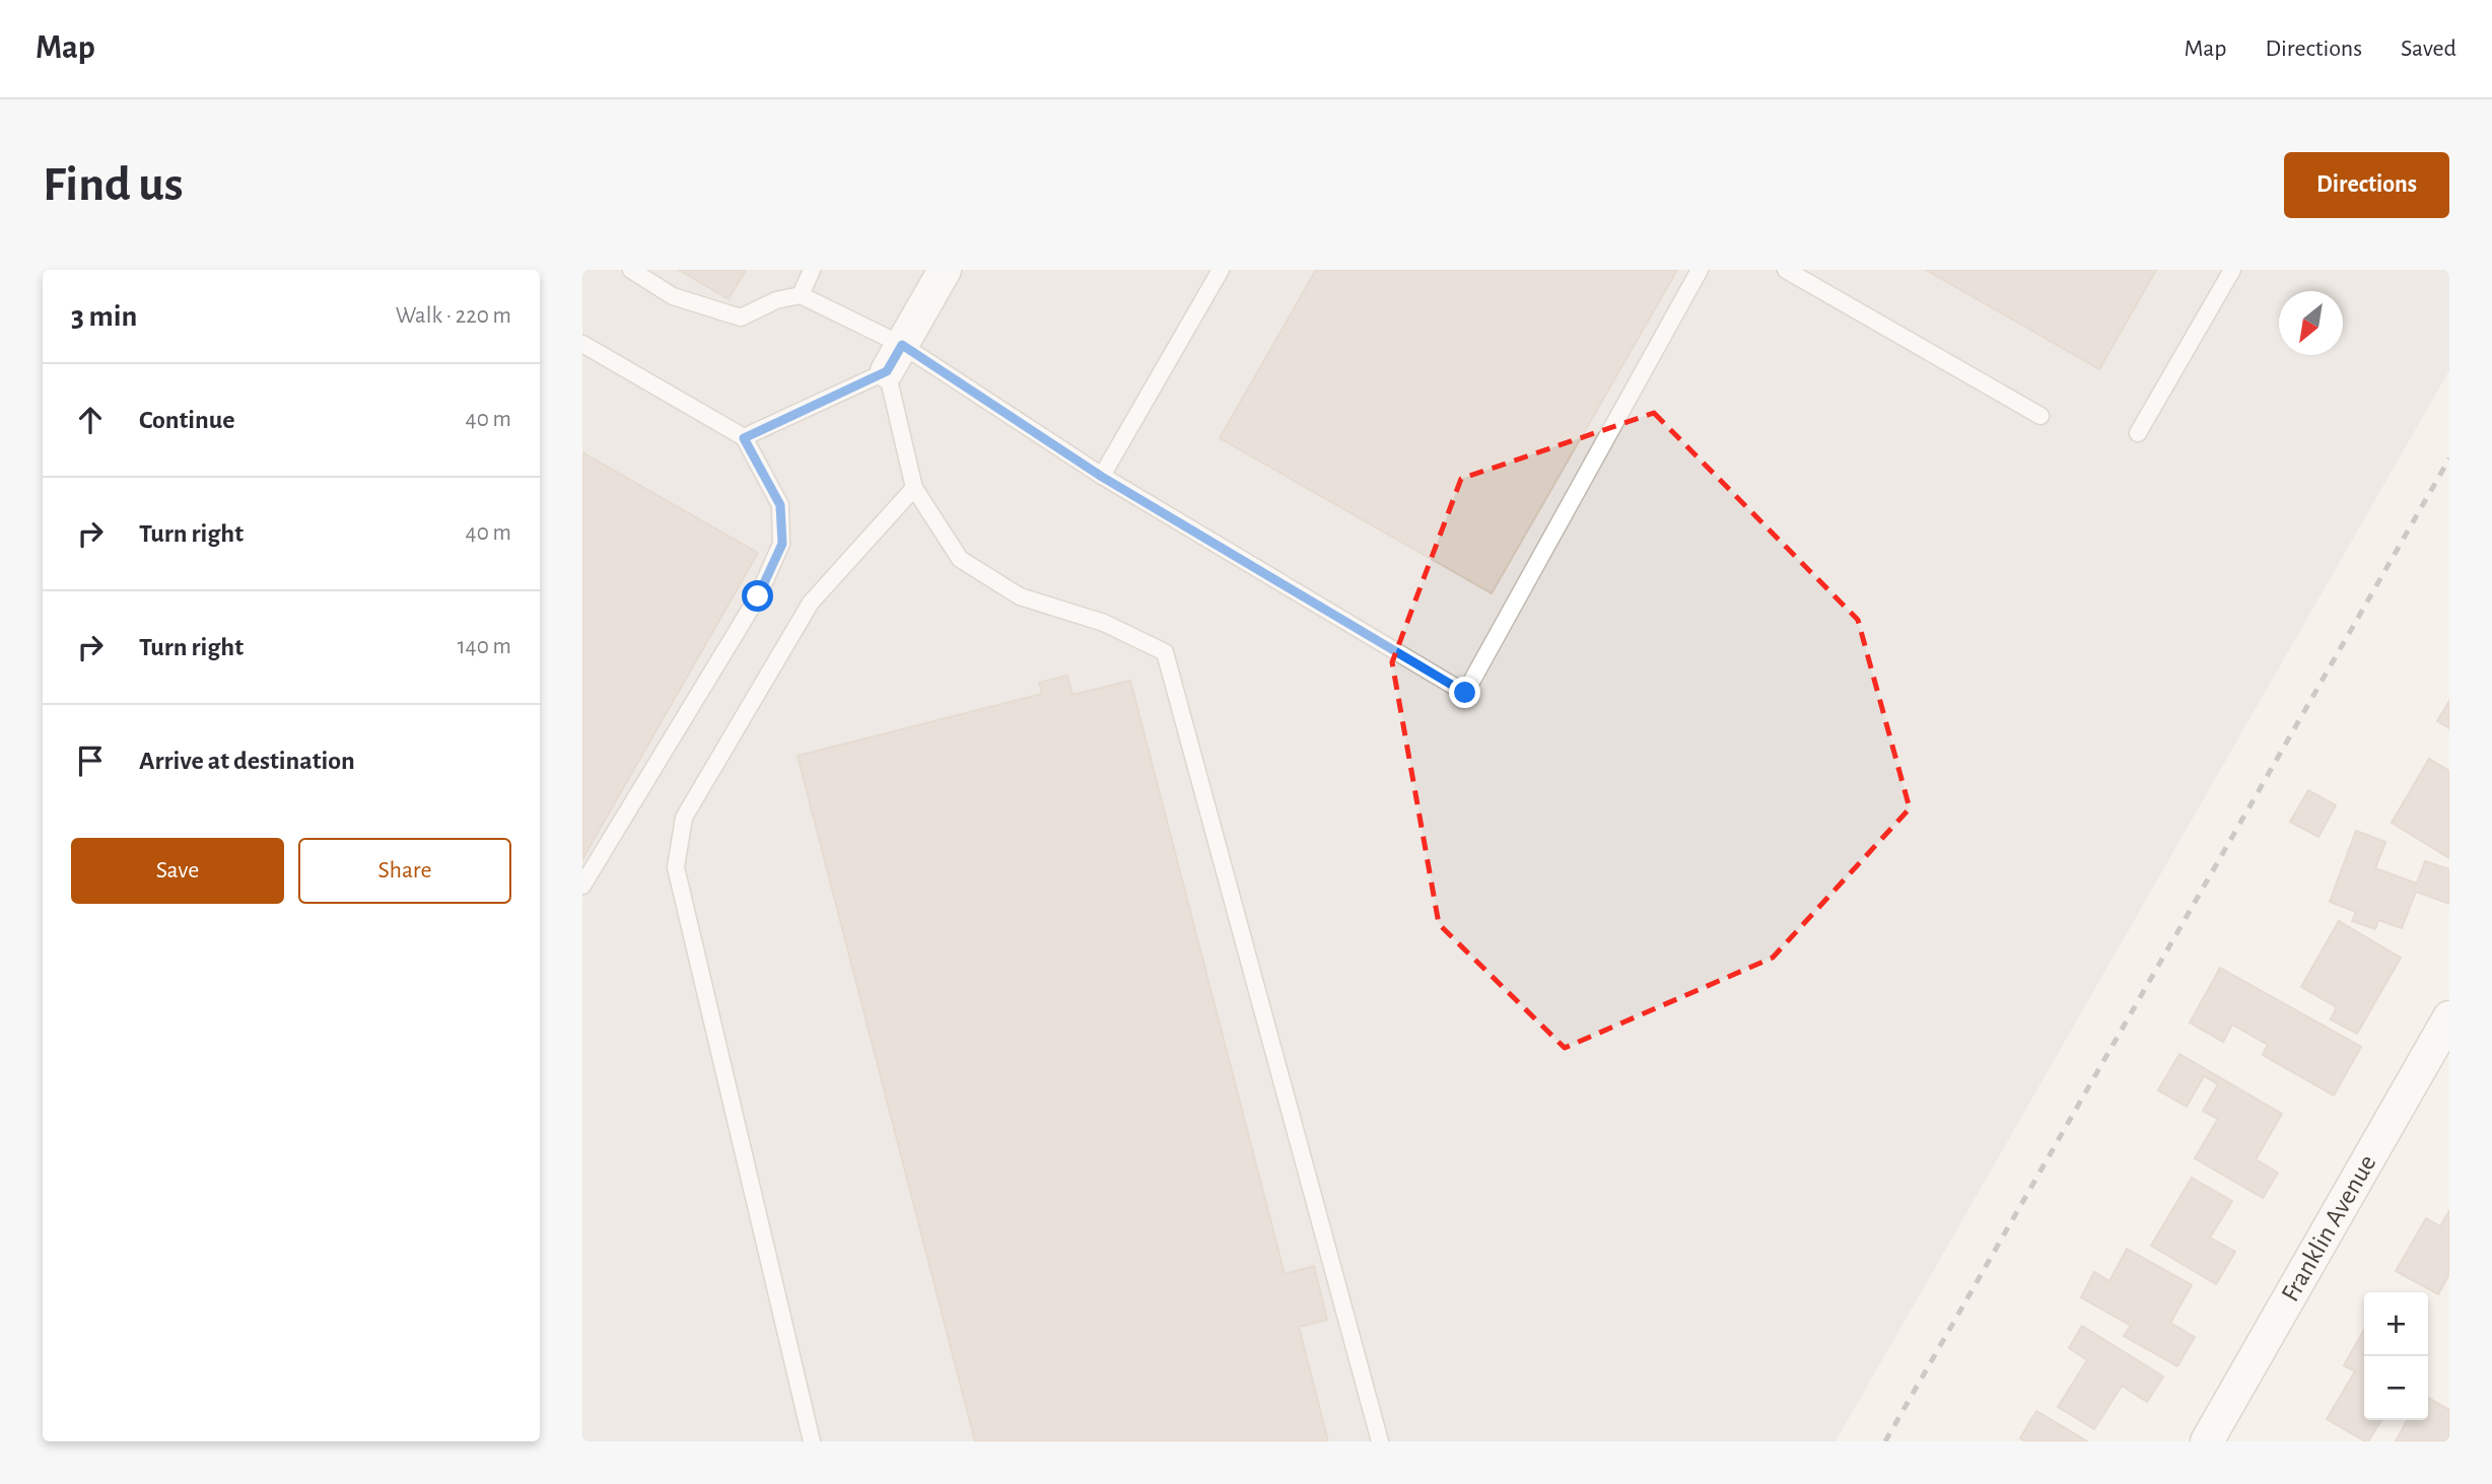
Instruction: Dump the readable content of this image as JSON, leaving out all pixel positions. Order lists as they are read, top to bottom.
{
  "streets": {
    "street": ["Franklin Avenue"]
  },
  "north": "bottom left",
  "page": {
    "header": "Map",
    "nav": ["Map", "Directions", "Saved"],
    "buttons": [
      "Directions",
      ["Save", "Share"]
    ],
    "title": "Find us",
    "heading": ["3 min", "Walk · 220 m"],
    "list": [
      ["Continue", "40 m"],
      ["Turn right", "40 m"],
      ["Turn right", "140 m"],
      "Arrive at destination"
    ],
    "map_buttons": ["+", "−"]
  }
}
